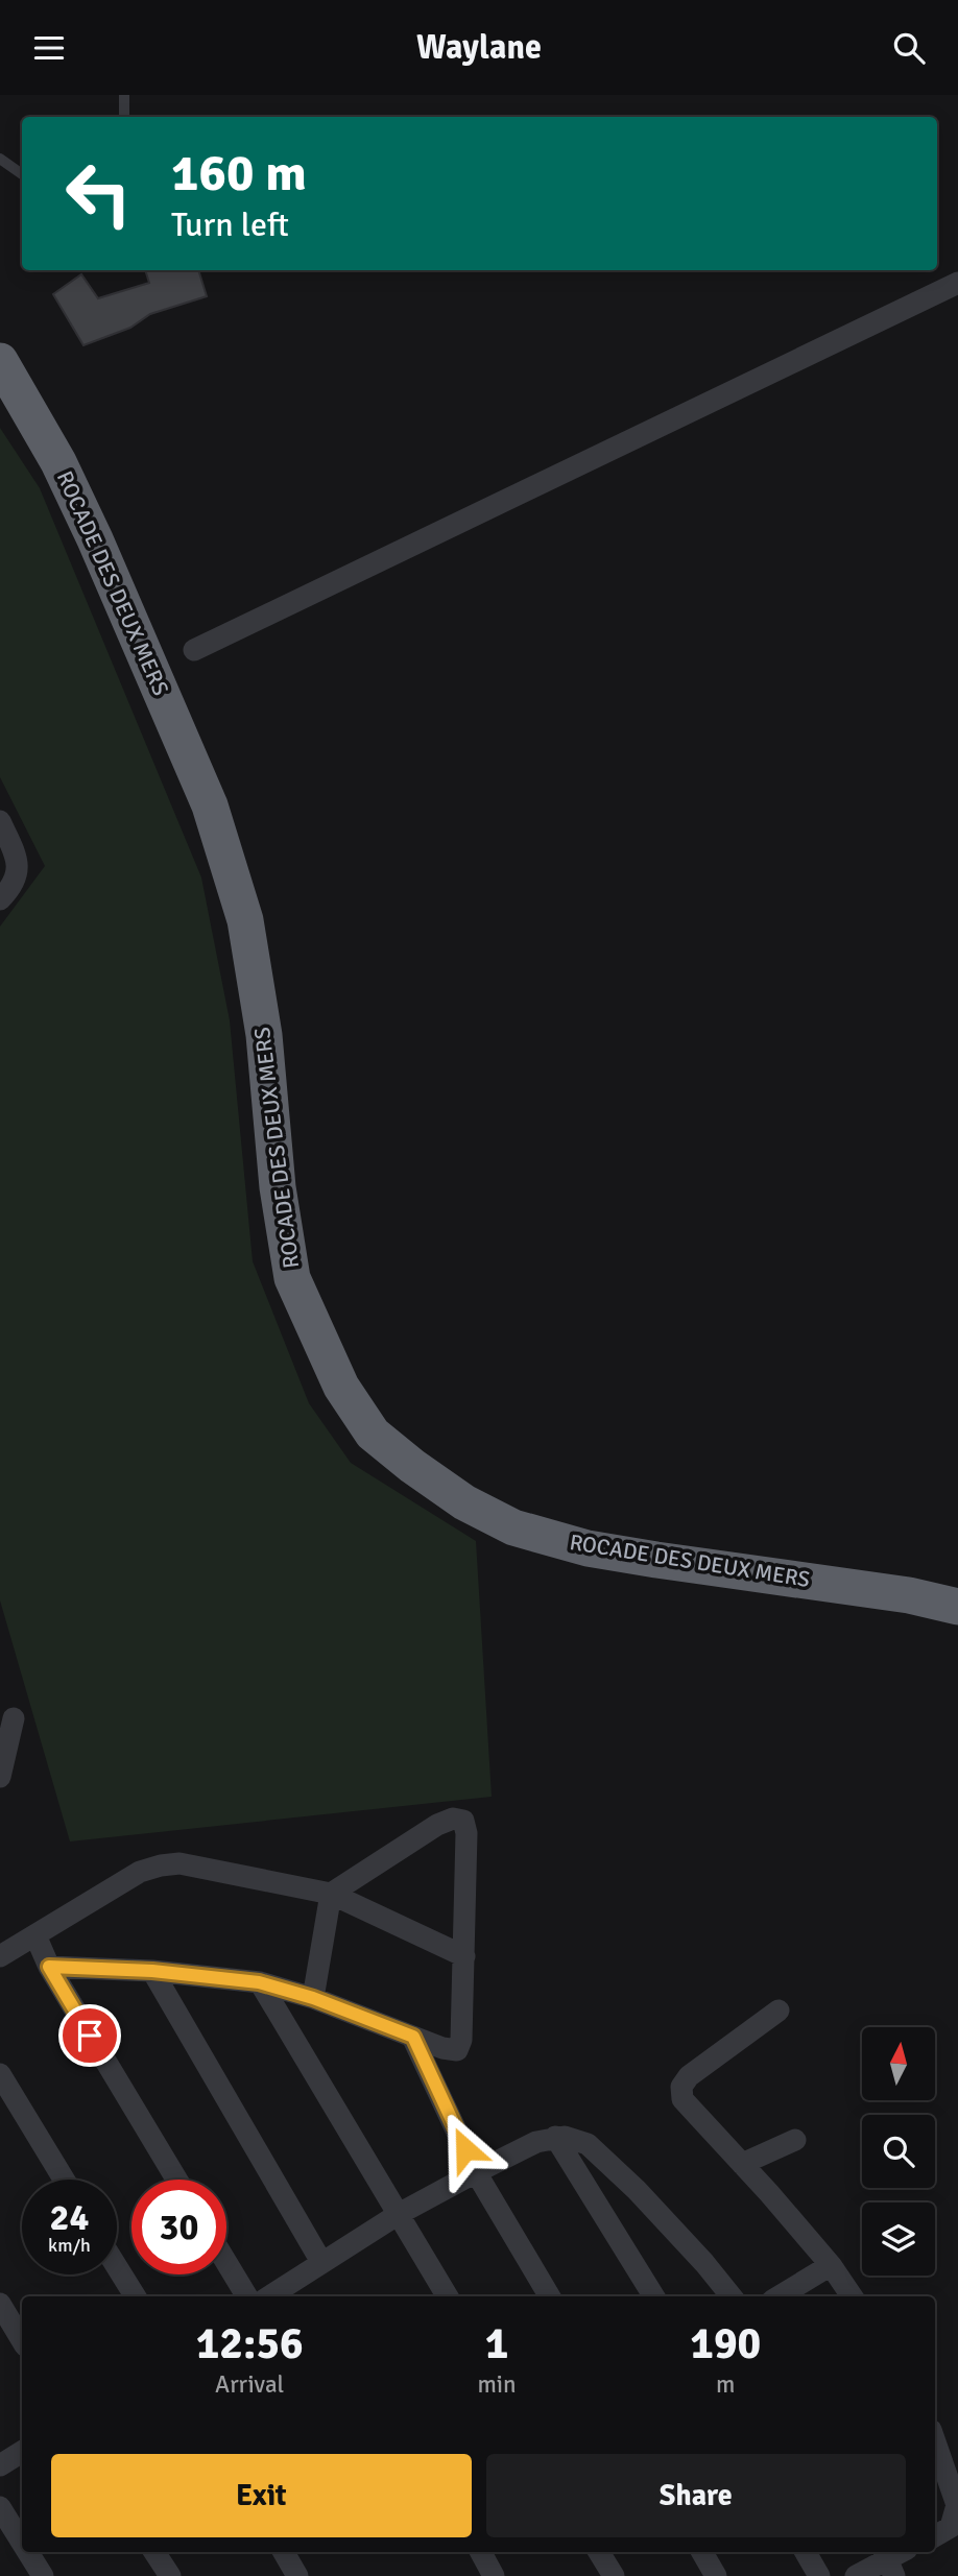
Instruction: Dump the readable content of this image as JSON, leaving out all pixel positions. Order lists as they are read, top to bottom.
{
  "streets": {
    "highway": ["ROCADE DES DEUX MERS"]
  },
  "north": "top",
  "page": {
    "header": "Waylane",
    "turn": ["160 m", "Turn left"],
    "speed": "24 km/h",
    "limit": "30",
    "eta": [
      "12:56",
      "Arrival",
      "1",
      "min",
      "190",
      "m"
    ],
    "buttons": ["Exit", "Share"]
  }
}
